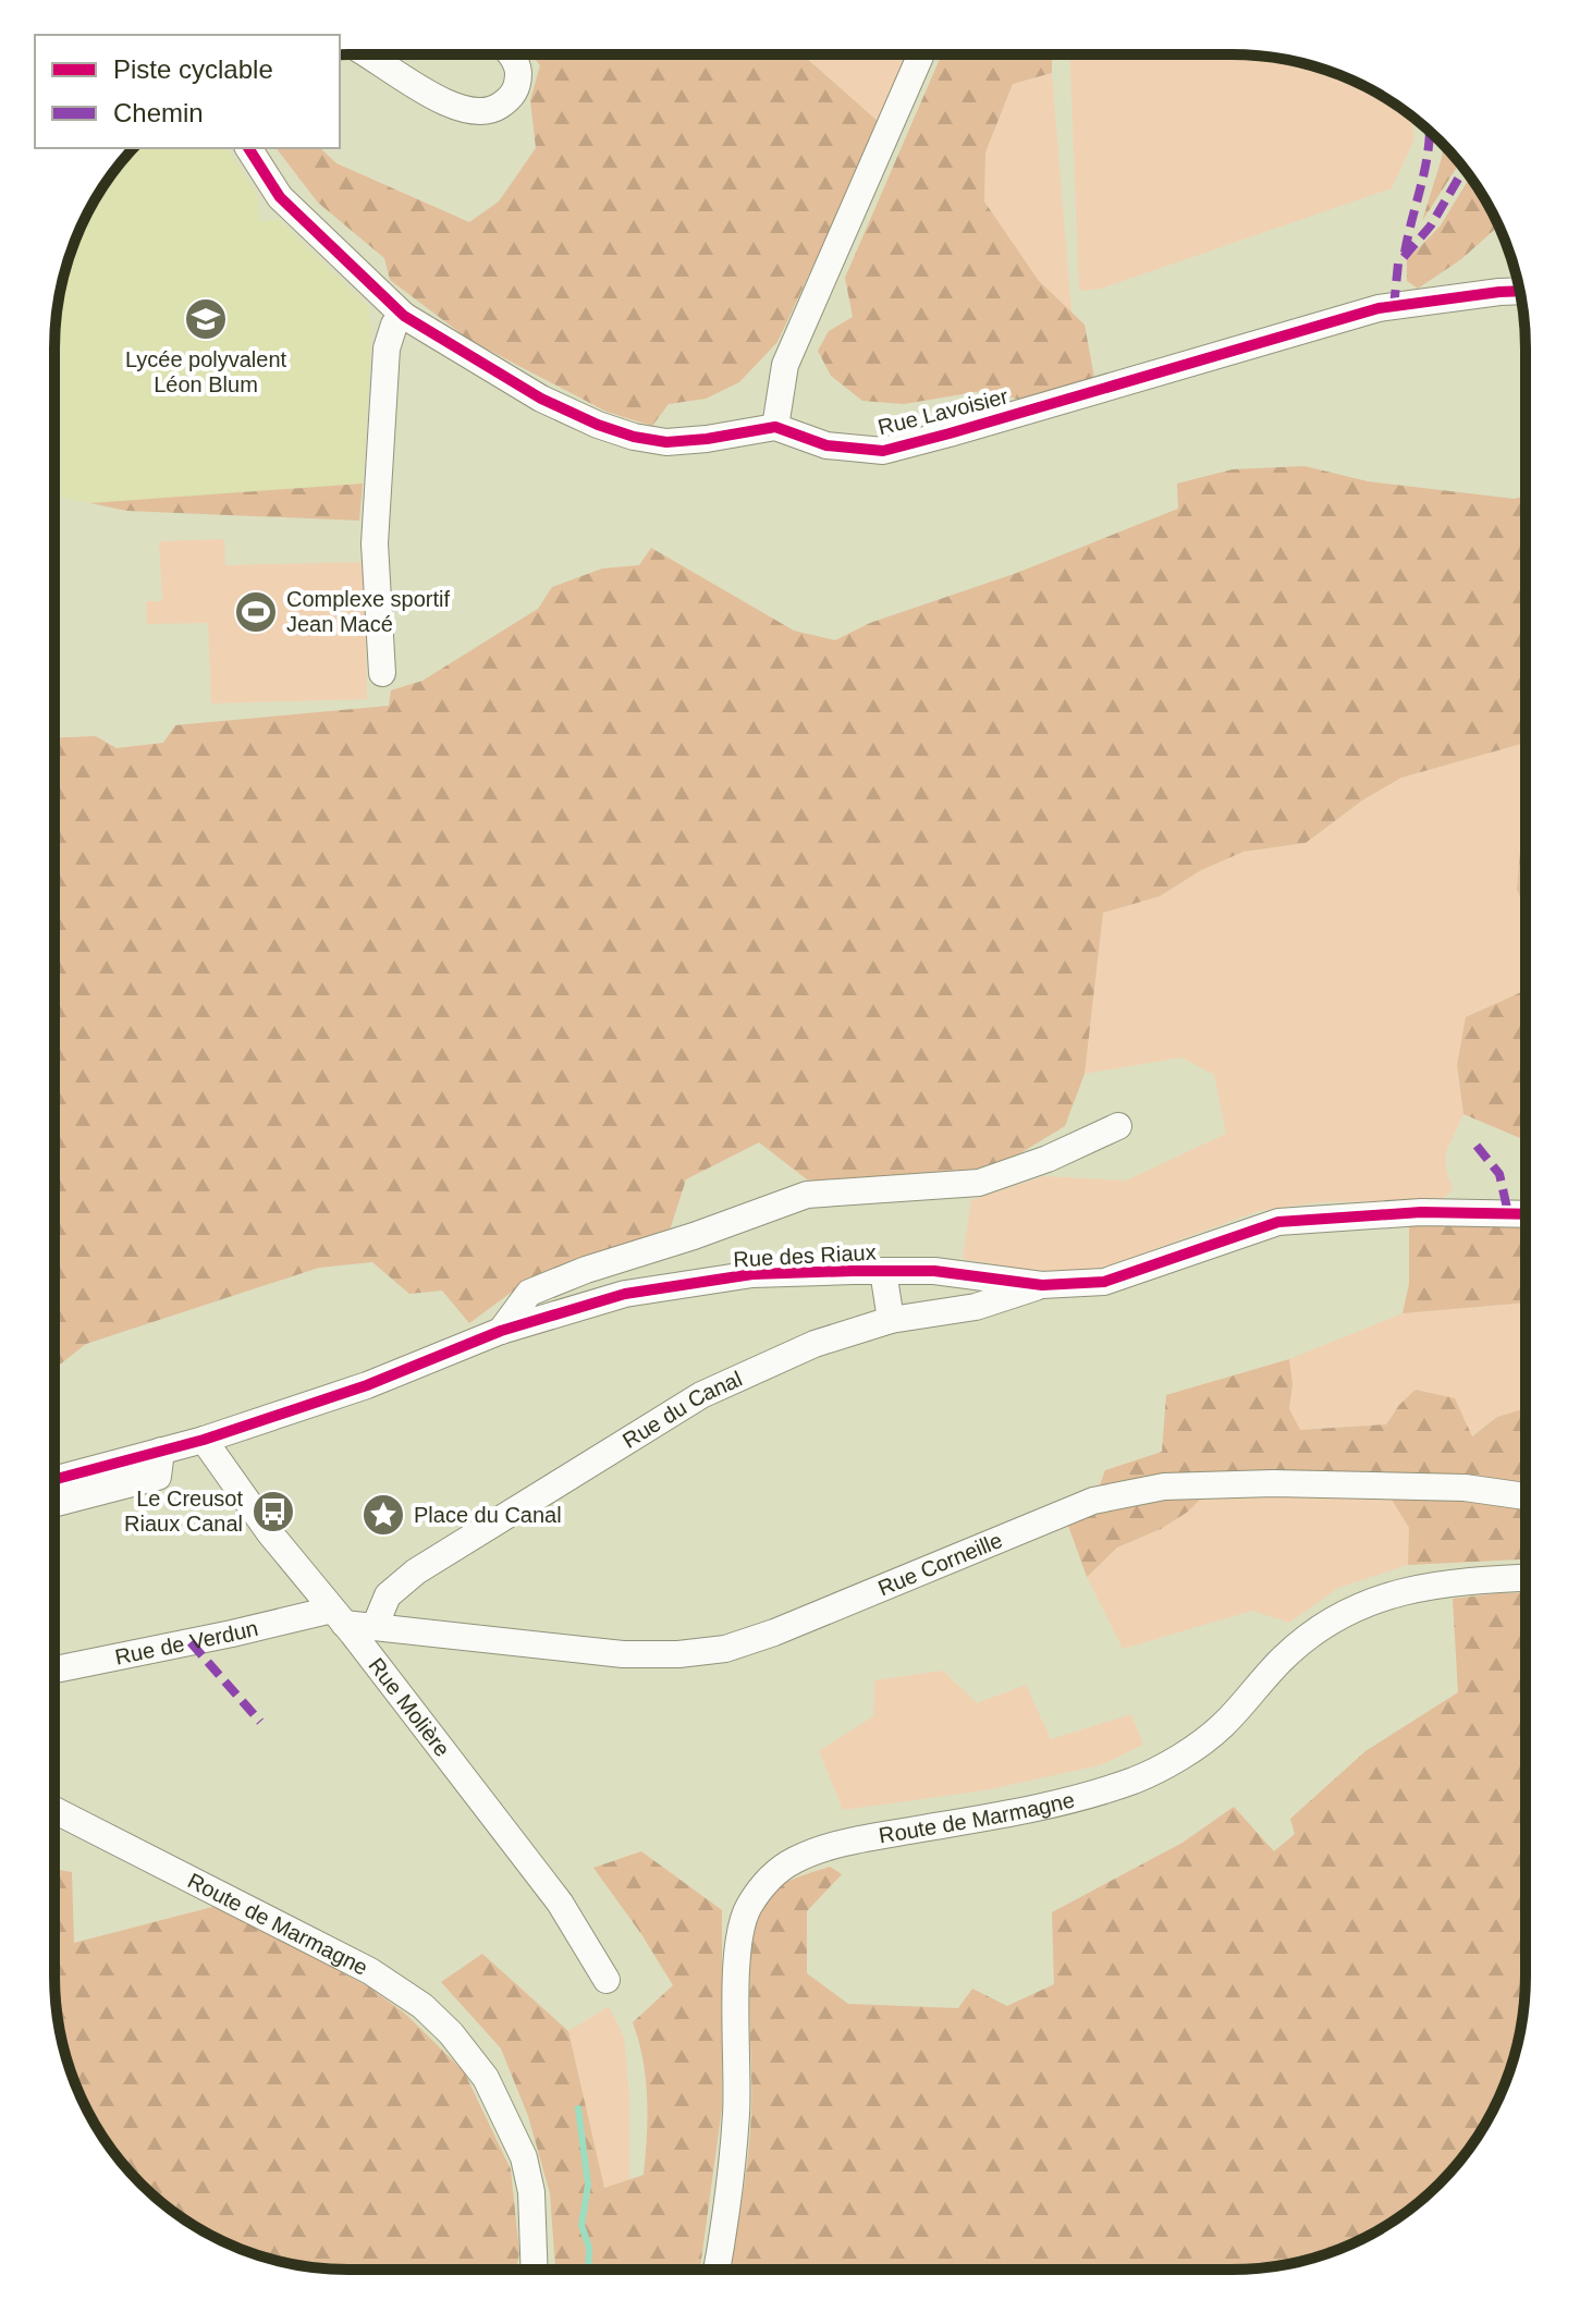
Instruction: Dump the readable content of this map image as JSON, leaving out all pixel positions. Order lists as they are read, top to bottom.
{
  "streets": {
    "street": [
      "Rue Lavoisier",
      "Rue des Riaux",
      "Rue du Canal",
      "Rue Corneille",
      "Rue de Verdun",
      "Rue Molière",
      "Route de Marmagne"
    ]
  },
  "crossings": [
    ["Rue des Riaux", "Rue du Canal"],
    ["Rue des Riaux", "Rue Molière"],
    ["Rue du Canal", "Rue Corneille"],
    ["Rue Corneille", "Rue de Verdun"],
    ["Rue Corneille", "Rue Molière"],
    ["Rue de Verdun", "Rue Molière"]
  ],
  "places": {
    "school or university": ["Lycée polyvalent Léon Blum"],
    "sports": ["Complexe sportif Jean Macé"],
    "bus stop": ["Le Creusot Riaux Canal"],
    "place": ["Place du Canal"]
  },
  "legend": ["Piste cyclable", "Chemin"]
}
